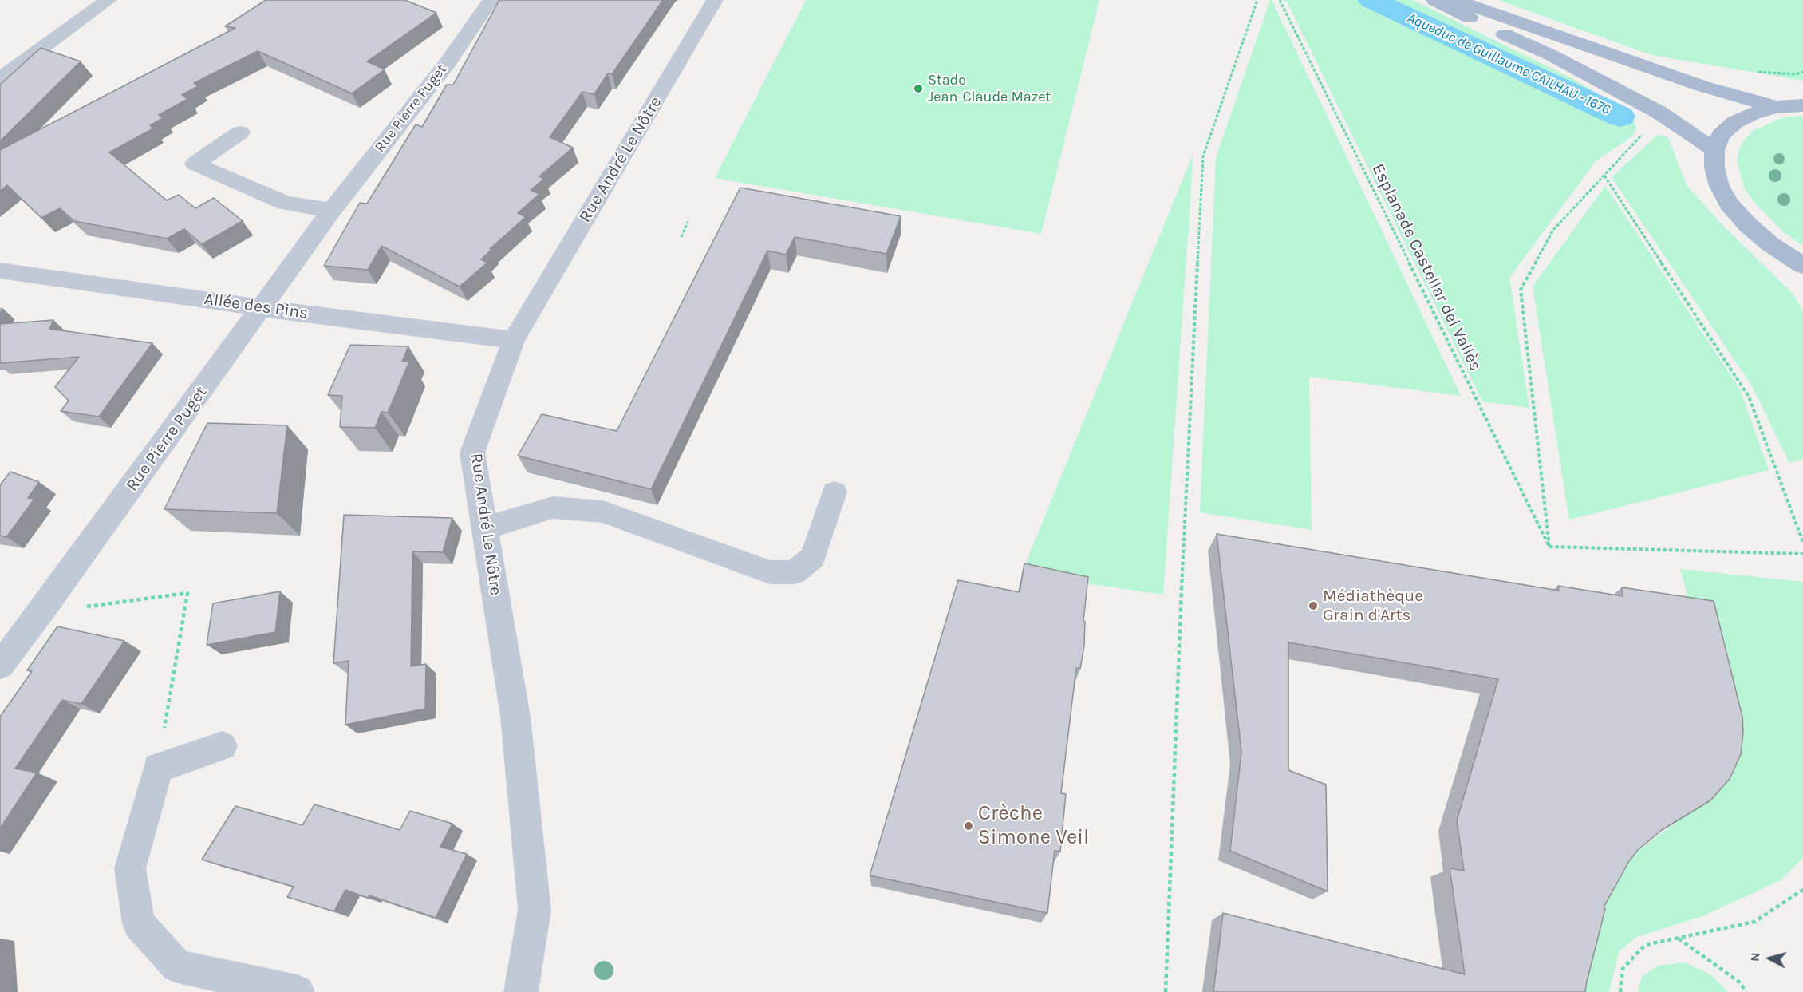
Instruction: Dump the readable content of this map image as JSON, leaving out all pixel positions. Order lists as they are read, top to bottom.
{
  "streets": {
    "street": ["Rue Pierre Puget", "Rue André Le Nôtre", "Allée des Pins"],
    "path": ["Esplanade Castellar del Vallès"]
  },
  "crossings": [
    ["Rue Pierre Puget", "Allée des Pins"],
    ["Rue André Le Nôtre", "Allée des Pins"]
  ],
  "water": ["Aqueduc de Guillaume CAILHAU - 1676"],
  "places": ["Stade Jean-Claude Mazet", "Médiathèque Grain d'Arts", "Crèche Simone Veil"],
  "north": "left"
}
